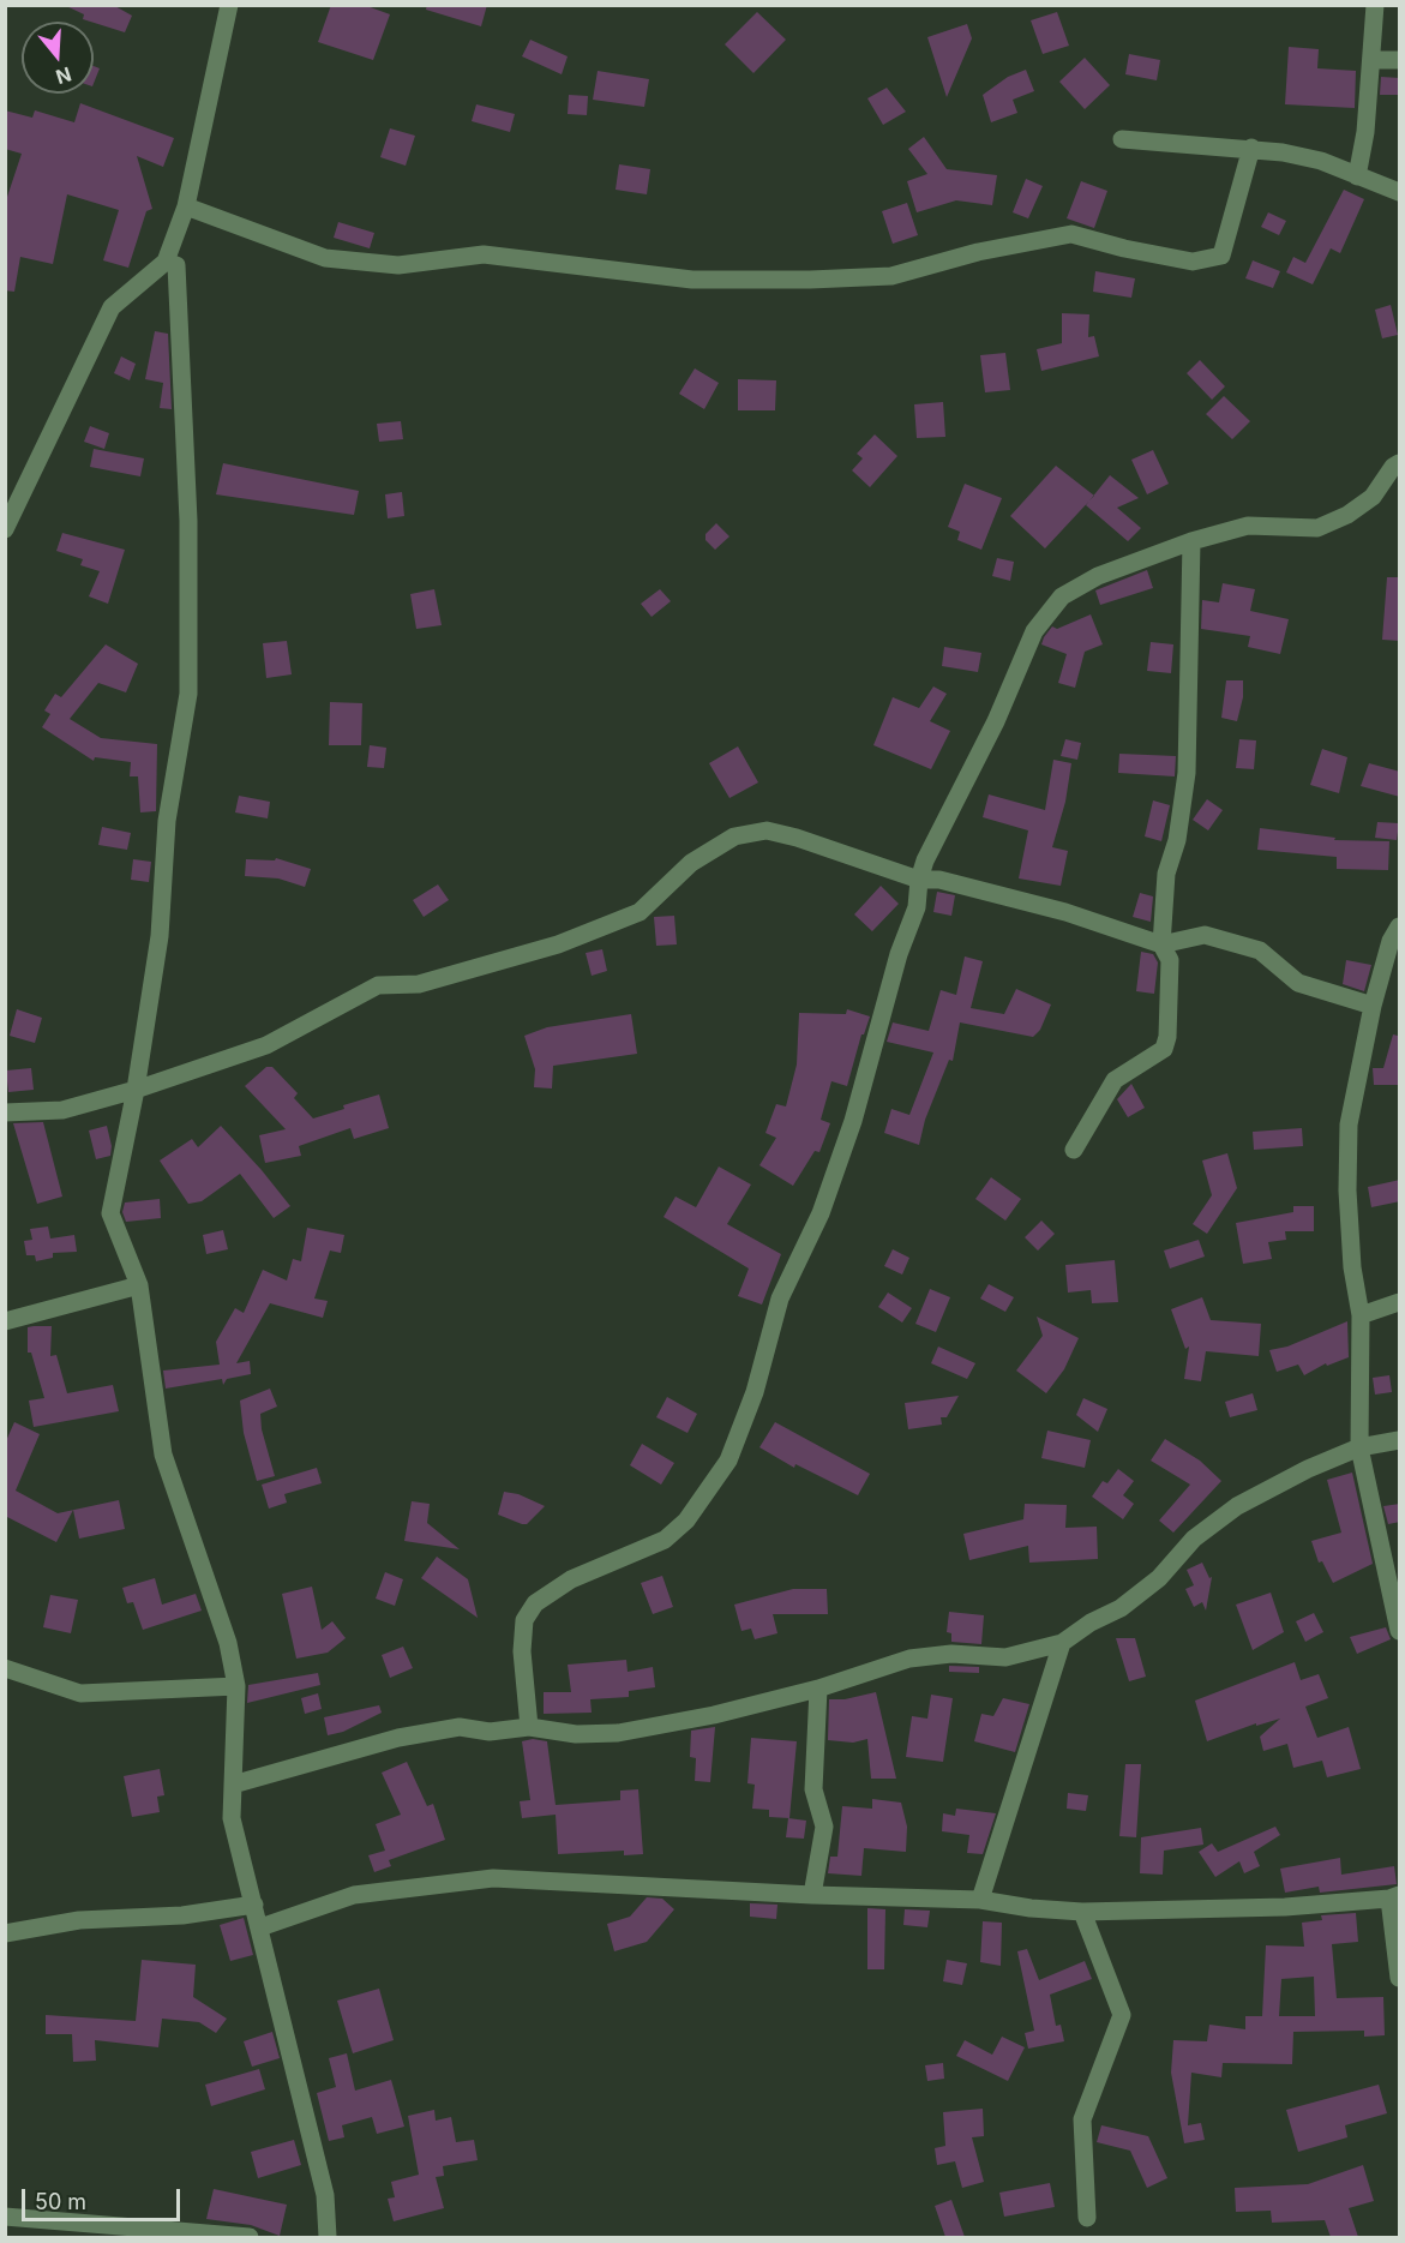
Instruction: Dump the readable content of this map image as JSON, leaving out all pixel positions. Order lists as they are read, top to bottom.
{
  "scale_bar": "50 m",
  "north": "bottom"
}
